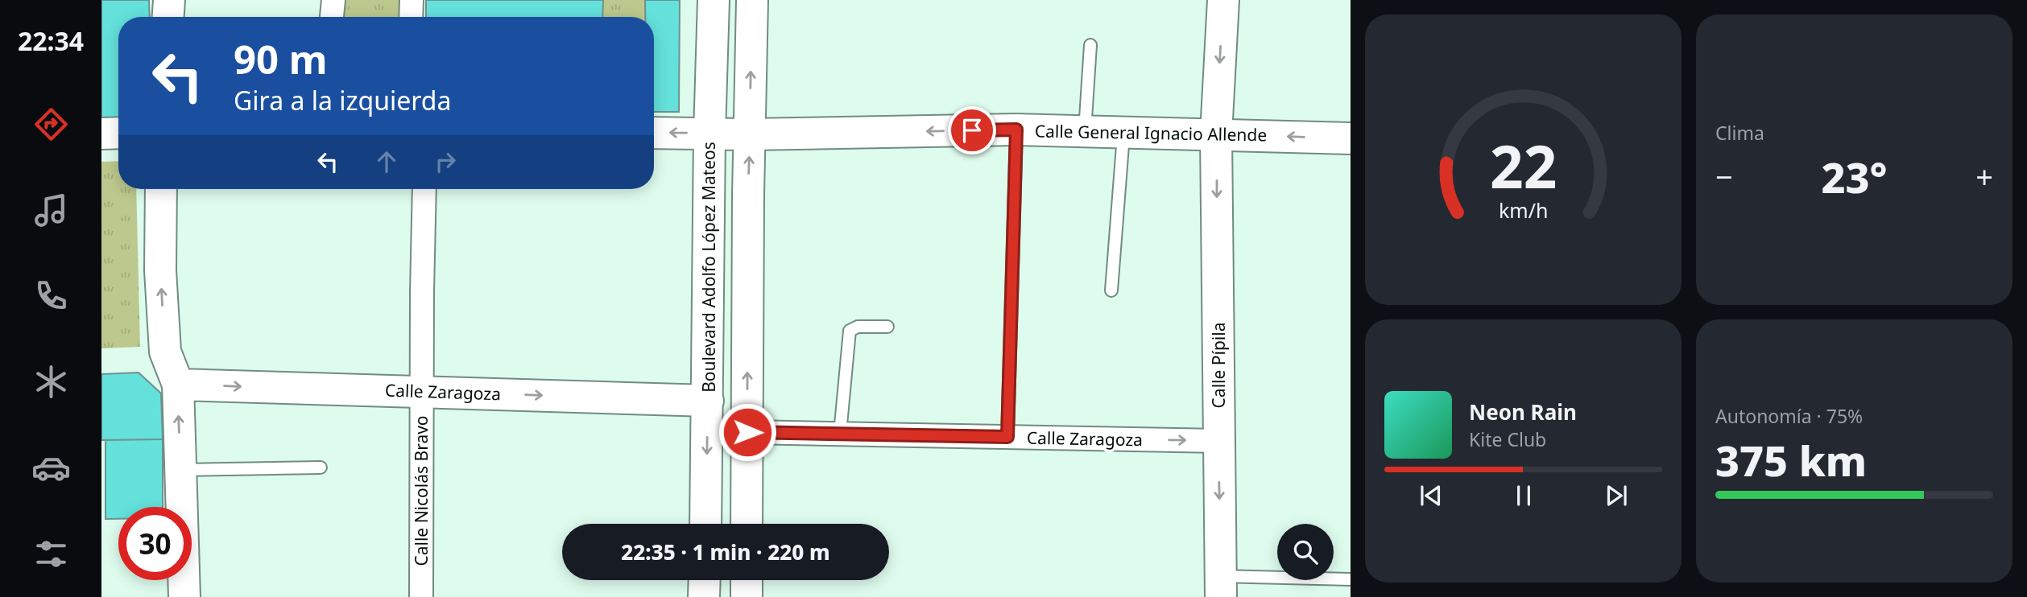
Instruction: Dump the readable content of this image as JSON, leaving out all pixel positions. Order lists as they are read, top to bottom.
{
  "streets": {
    "main road": [
      "Calle General Ignacio Allende",
      "Boulevard Adolfo López Mateos",
      "Calle Pípila",
      "Calle Zaragoza"
    ],
    "street": ["Calle Nicolás Bravo"]
  },
  "crossings": [
    ["Calle General Ignacio Allende", "Boulevard Adolfo López Mateos"],
    ["Calle General Ignacio Allende", "Calle Pípila"],
    ["Boulevard Adolfo López Mateos", "Calle Zaragoza"],
    ["Calle Pípila", "Calle Zaragoza"],
    ["Calle Zaragoza", "Calle Nicolás Bravo"]
  ],
  "one_way": ["Calle General Ignacio Allende", "Calle Pípila", "Calle Zaragoza"],
  "page": {
    "tabs": "22:34",
    "tile": [
      "Clima",
      ["Autonomía · 75%", "375 km"]
    ],
    "turn": ["90 m", "Gira a la izquierda"],
    "heat": ["−", "23°", "+"],
    "song": ["Neon Rain", "Kite Club"],
    "limit": "30",
    "trip": "22:35 · 1 min · 220 m",
    "gauge": ["22", "km/h"]
  }
}
